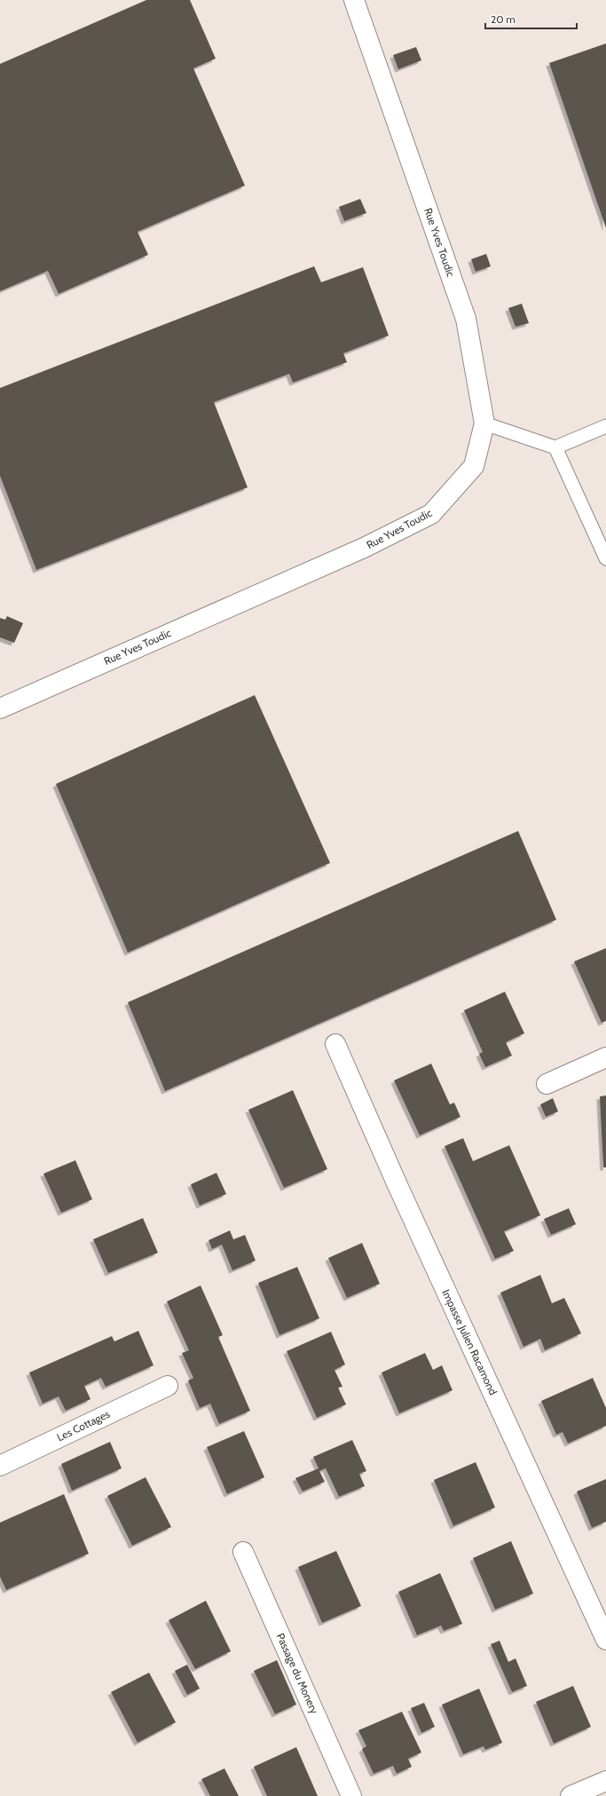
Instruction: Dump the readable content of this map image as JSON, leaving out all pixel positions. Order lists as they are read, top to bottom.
{
  "streets": {
    "street": [
      "Rue Yves Toudic",
      "Impasse Julien Racamond",
      "Les Cottages",
      "Passage du Monery"
    ]
  },
  "scale_bar": "20 m"
}
